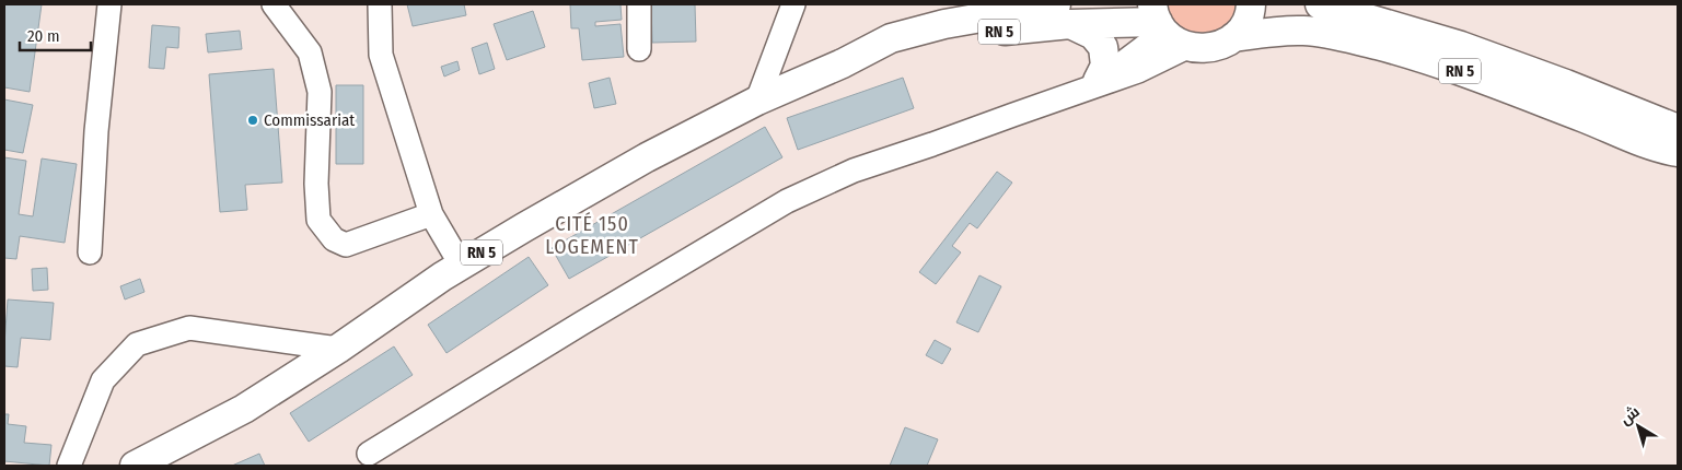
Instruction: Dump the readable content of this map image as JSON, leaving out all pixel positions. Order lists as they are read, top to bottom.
{
  "streets": {
    "main road": ["RN 5"]
  },
  "districts": ["CITÉ 150 LOGEMENT"],
  "places": ["Commissariat"],
  "scale_bar": "20 m",
  "north": "top left"
}
